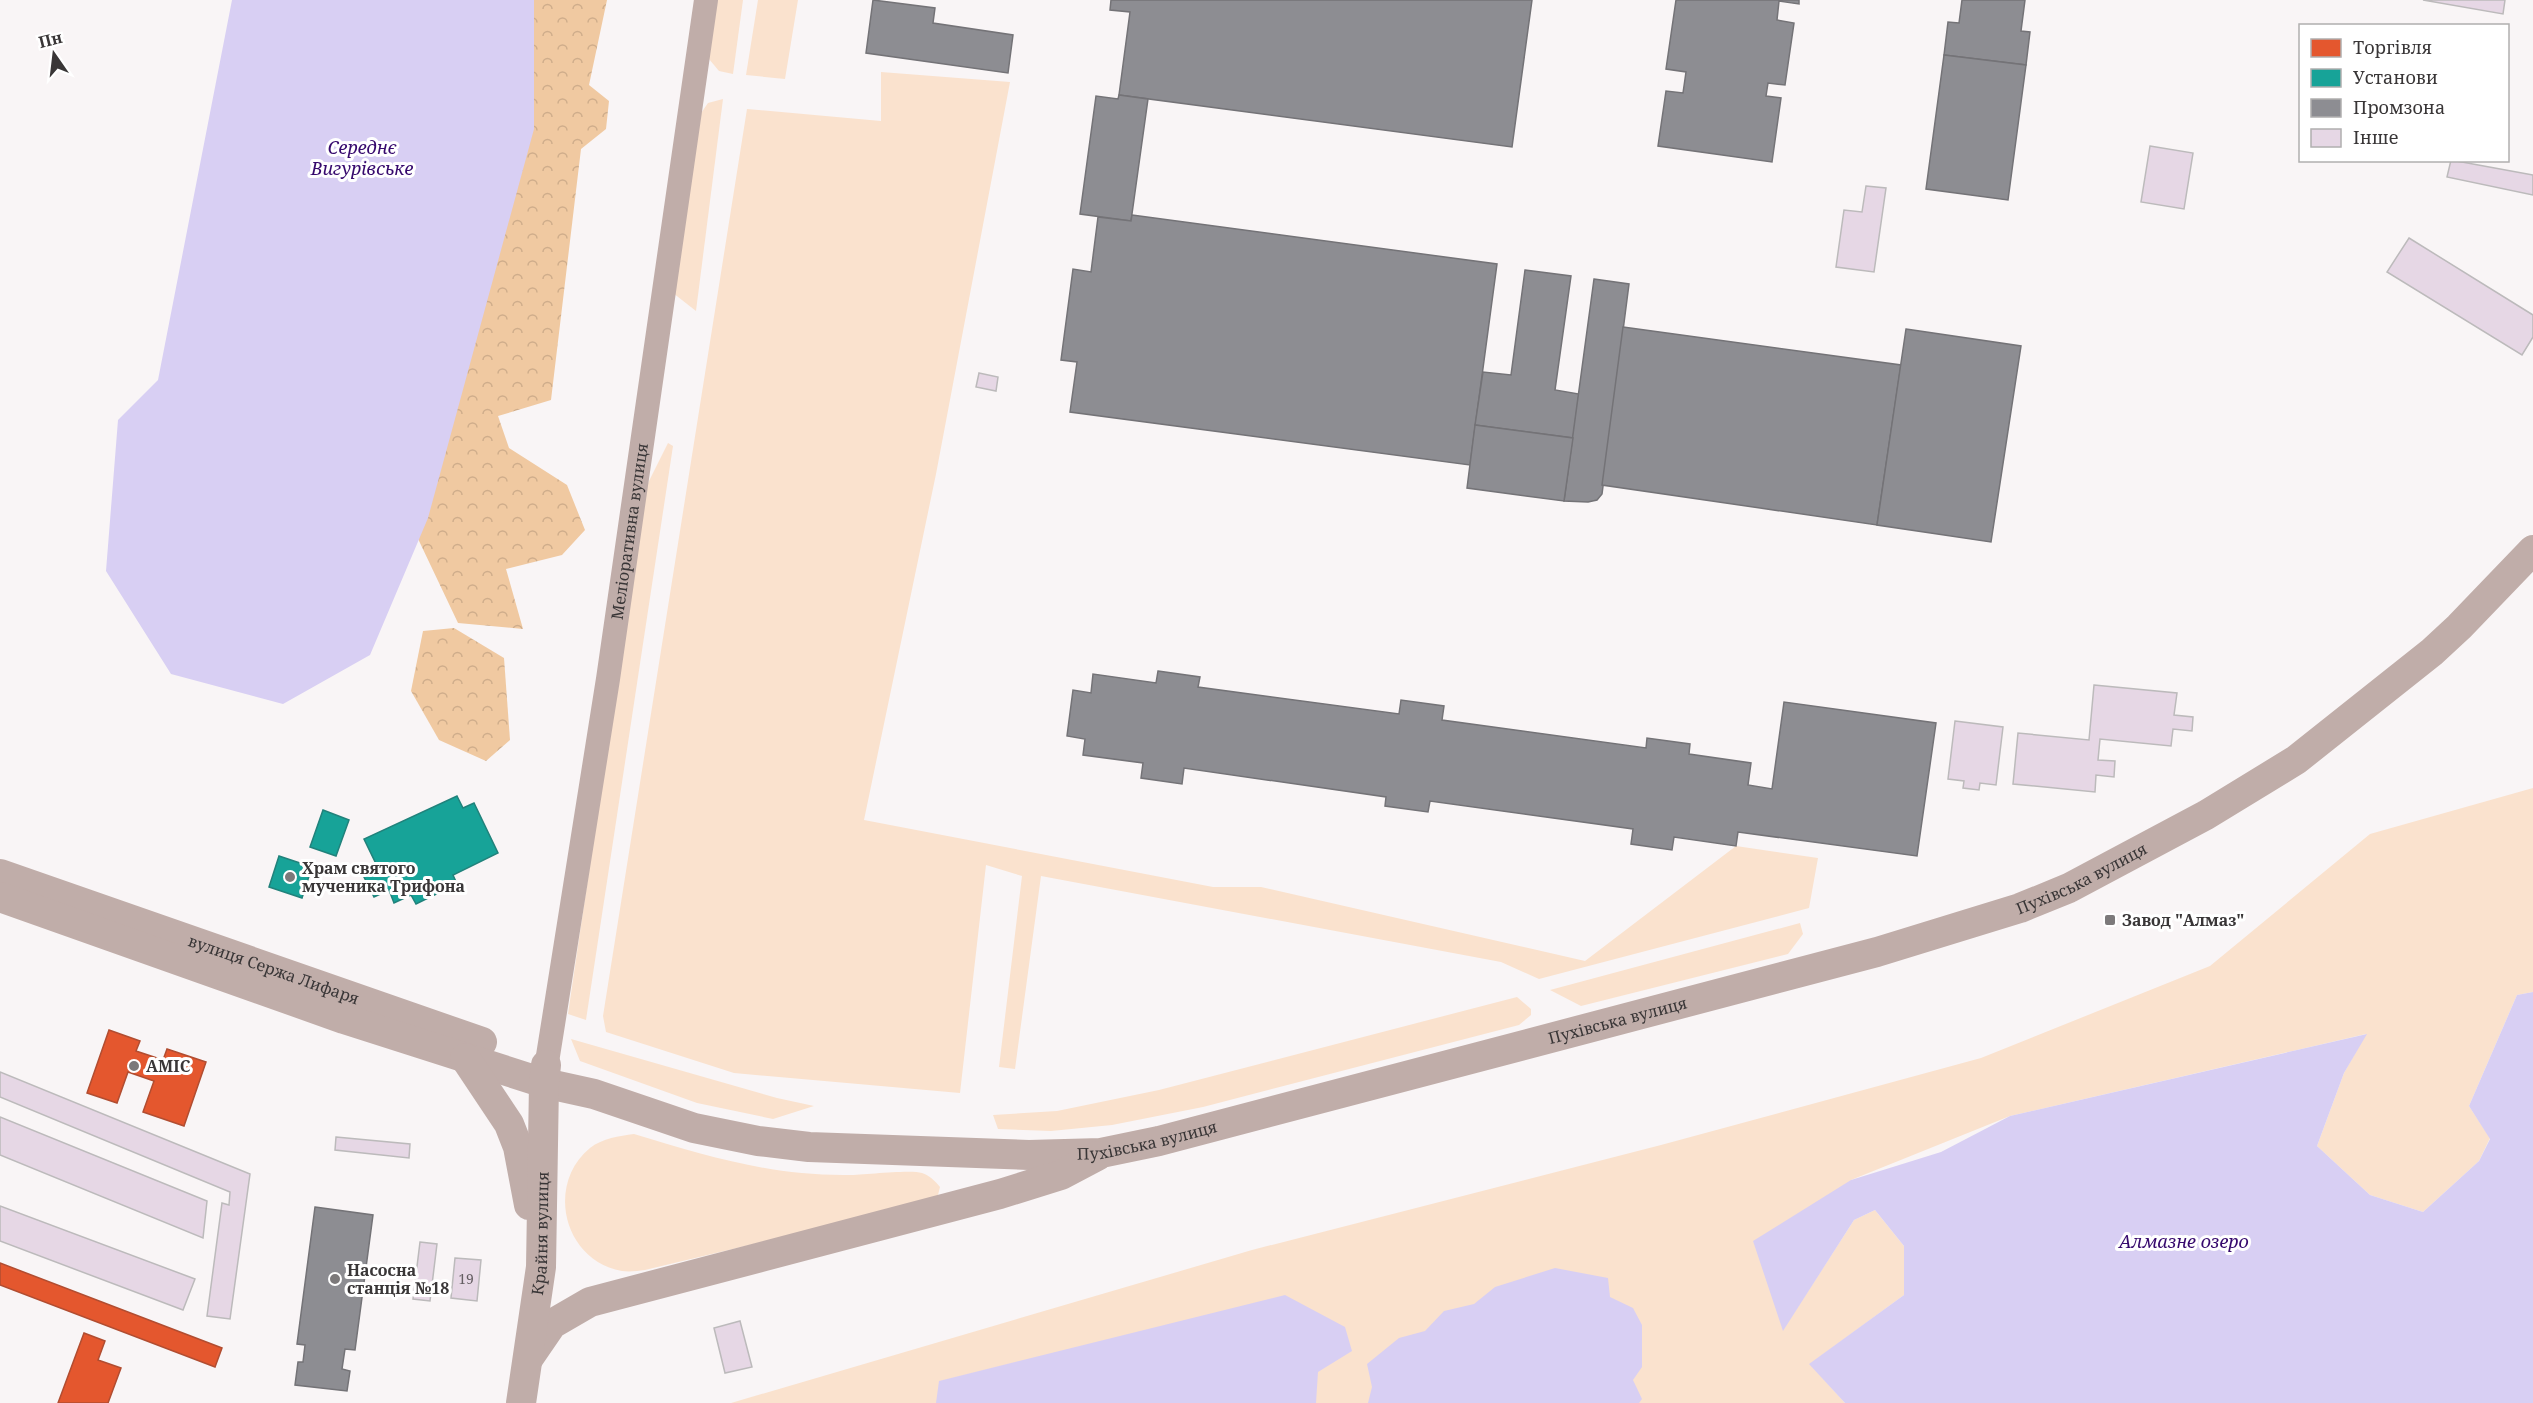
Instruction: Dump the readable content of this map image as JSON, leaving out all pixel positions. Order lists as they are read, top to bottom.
{
  "streets": {
    "street": [
      "Меліоративна вулиця",
      "Пухівська вулиця",
      "вулиця Сержа Лифаря",
      "Крайня вулиця"
    ]
  },
  "crossings": [
    ["Меліоративна вулиця", "Пухівська вулиця"],
    ["Меліоративна вулиця", "вулиця Сержа Лифаря"],
    ["Меліоративна вулиця", "Крайня вулиця"],
    ["Пухівська вулиця", "вулиця Сержа Лифаря"],
    ["Пухівська вулиця", "Крайня вулиця"],
    ["вулиця Сержа Лифаря", "Крайня вулиця"]
  ],
  "water": ["Середнє Вигурівське", "Алмазне озеро"],
  "places": {
    "other": ["Храм святого мученика Трифона", "AMIC", "Насосна станція №18"],
    "transit": ["Завод \"Алмаз\""]
  },
  "house_numbers": ["19"],
  "legend": [
    "Торгівля",
    "Установи",
    "Промзона",
    "Інше"
  ],
  "north": "top"
}
